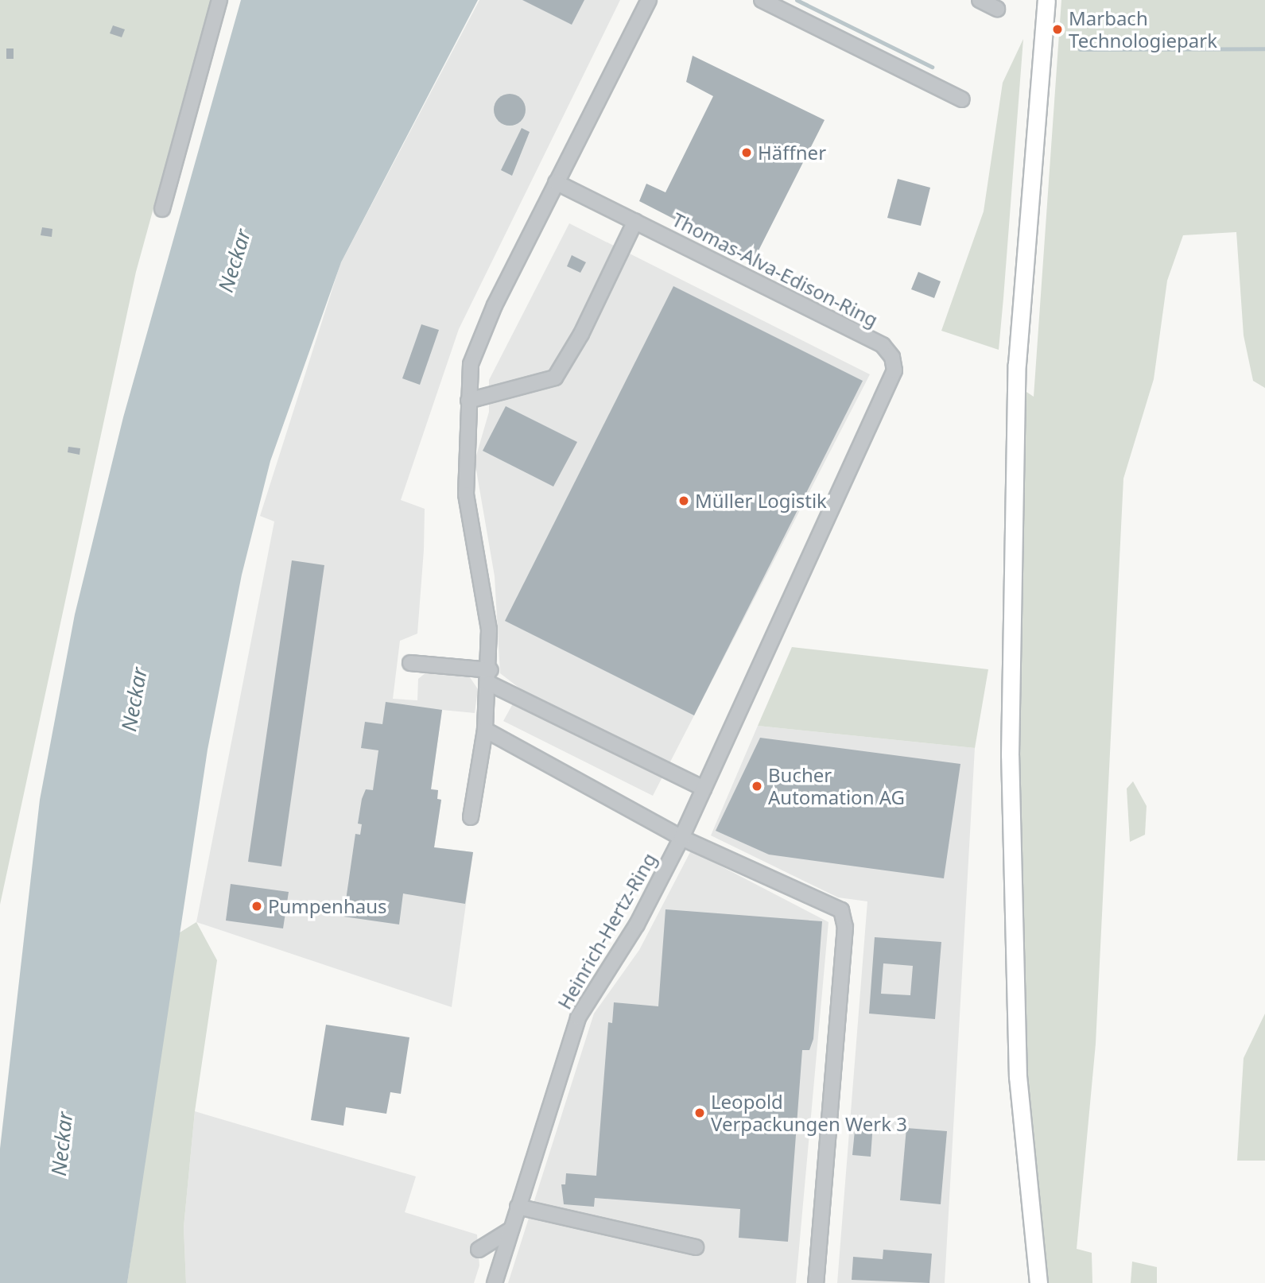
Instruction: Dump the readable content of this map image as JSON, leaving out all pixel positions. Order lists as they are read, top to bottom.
{
  "streets": {
    "street": ["Thomas-Alva-Edison-Ring", "Heinrich-Hertz-Ring"]
  },
  "crossings": [
    ["Thomas-Alva-Edison-Ring", "Heinrich-Hertz-Ring"]
  ],
  "water": ["Neckar"],
  "places": [
    "Marbach Technologiepark",
    "Häffner",
    "Müller Logistik",
    "Bucher Automation AG",
    "Pumpenhaus",
    "Leopold Verpackungen Werk 3"
  ]
}
